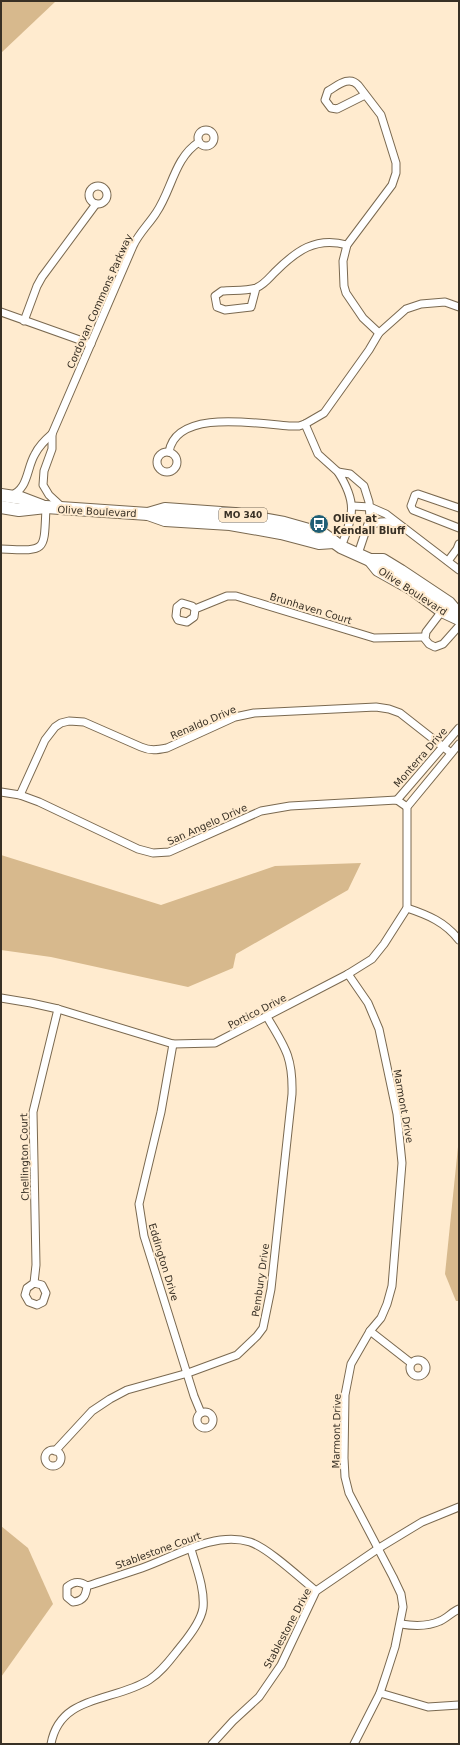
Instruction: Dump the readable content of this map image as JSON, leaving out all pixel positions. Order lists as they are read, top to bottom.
{
  "streets": {
    "main road": ["Olive Boulevard", "MO 340"],
    "street": [
      "Cordovan Commons Parkway",
      "Brunhaven Court",
      "Renaldo Drive",
      "Monterra Drive",
      "San Angelo Drive",
      "Portico Drive",
      "Marmont Drive",
      "Chellington Court",
      "Eddington Drive",
      "Pembury Drive",
      "Stablestone Court",
      "Stablestone Drive"
    ]
  },
  "crossings": [
    ["Cordovan Commons Parkway", "Olive Boulevard"],
    ["Renaldo Drive", "Monterra Drive"],
    ["Renaldo Drive", "San Angelo Drive"],
    ["Monterra Drive", "San Angelo Drive"],
    ["Portico Drive", "Marmont Drive"],
    ["Portico Drive", "Chellington Court"],
    ["Portico Drive", "Eddington Drive"],
    ["Portico Drive", "Pembury Drive"],
    ["Marmont Drive", "Stablestone Drive"],
    ["Eddington Drive", "Pembury Drive"],
    ["Stablestone Court", "Stablestone Drive"]
  ],
  "places": {
    "bus stop": ["Olive at Kendall Bluff"]
  }
}
